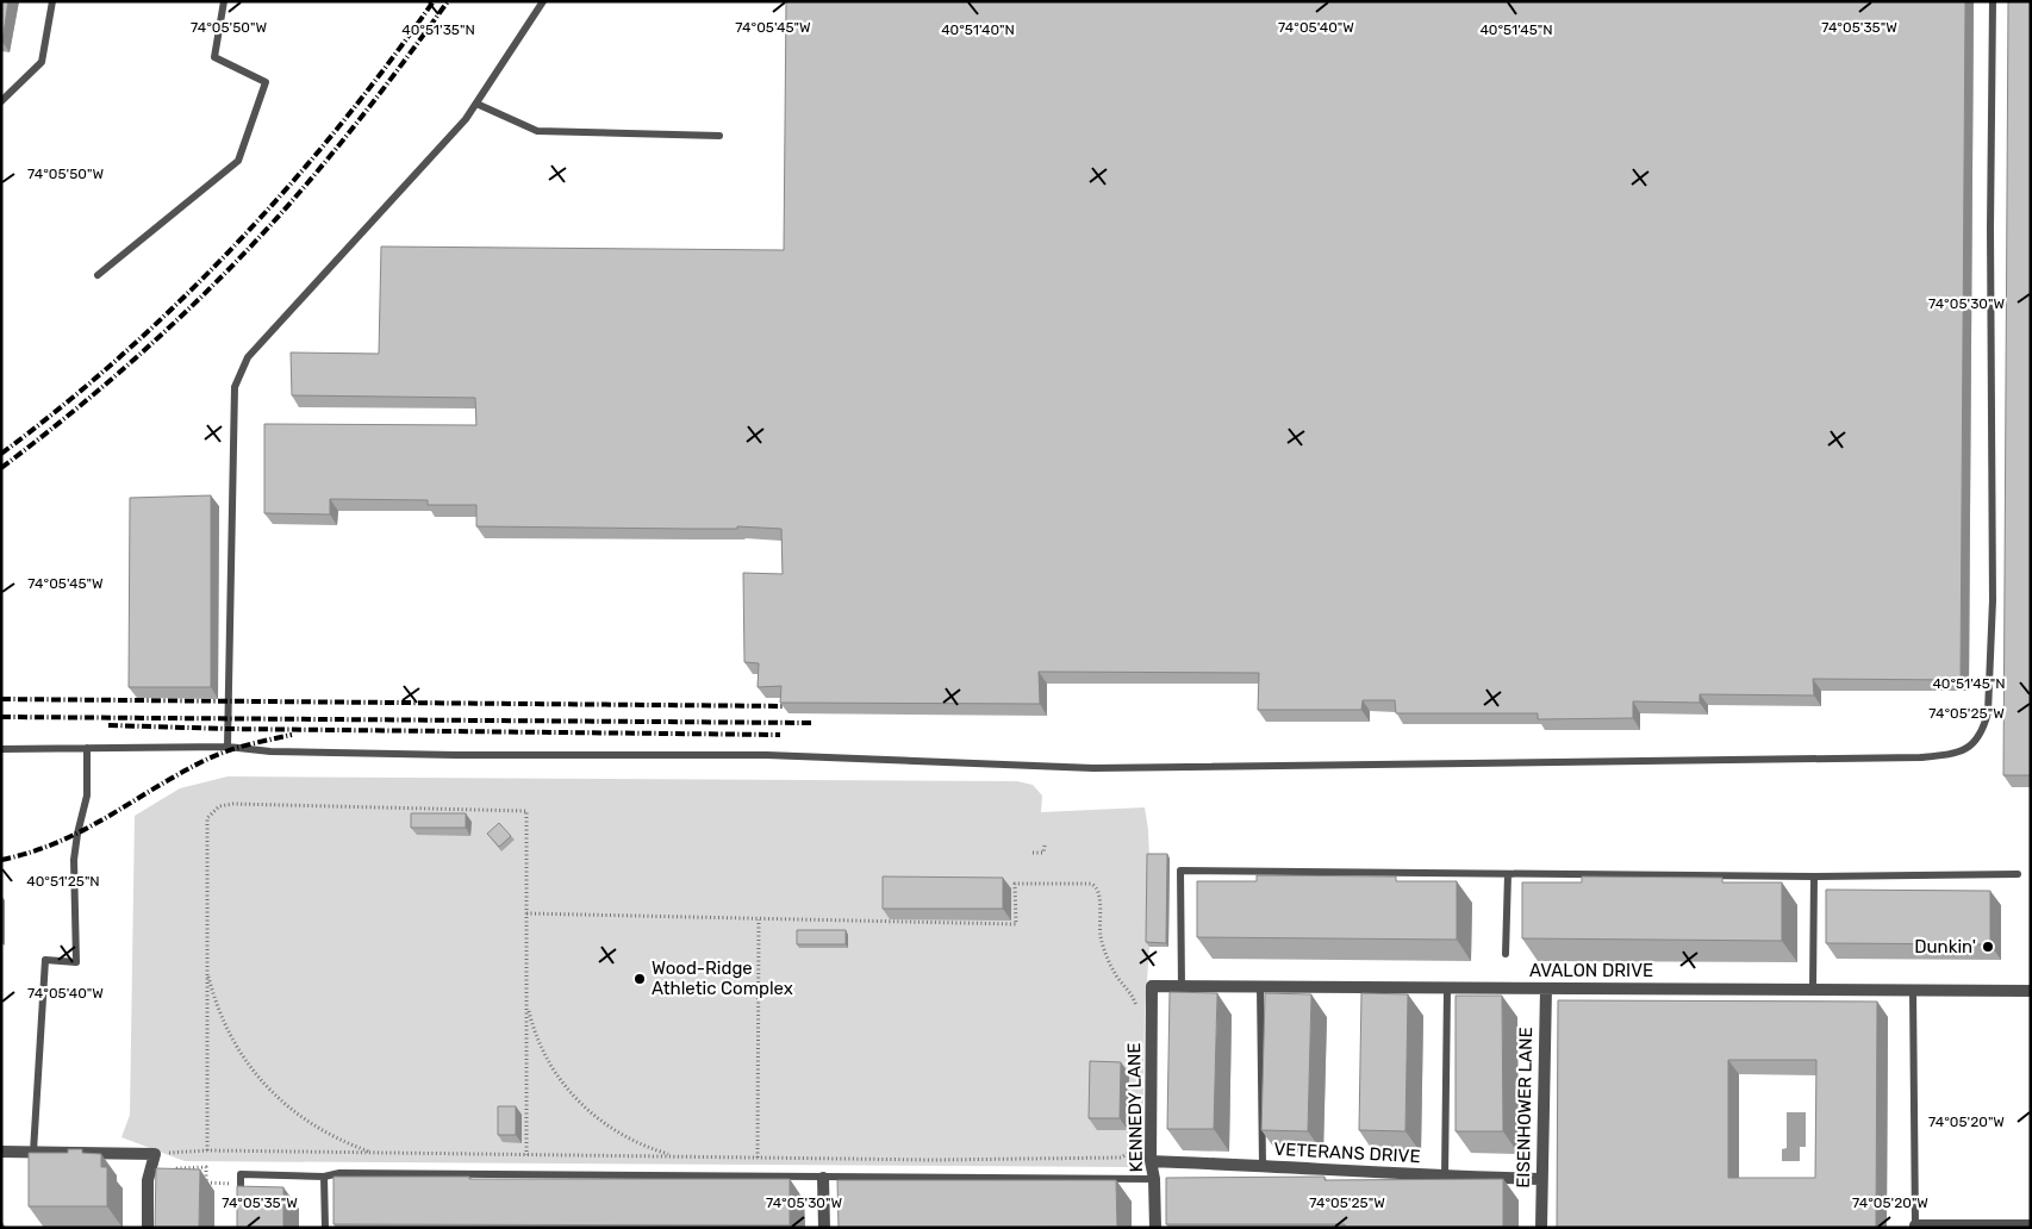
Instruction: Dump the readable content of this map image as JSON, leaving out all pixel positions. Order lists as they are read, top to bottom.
{
  "streets": {
    "street": [
      "AVALON DRIVE",
      "KENNEDY LANE",
      "EISENHOWER LANE",
      "VETERANS DRIVE"
    ]
  },
  "crossings": [
    ["AVALON DRIVE", "KENNEDY LANE"],
    ["AVALON DRIVE", "EISENHOWER LANE"],
    ["KENNEDY LANE", "VETERANS DRIVE"],
    ["EISENHOWER LANE", "VETERANS DRIVE"]
  ],
  "places": ["Dunkin'", "Wood-Ridge Athletic Complex"],
  "coordinates": [
    "74°05'50\"W",
    "74°05'45\"W",
    "74°05'40\"W",
    "74°05'35\"W",
    "40°51'35\"N",
    "40°51'40\"N",
    "40°51'45\"N",
    "74°05'30\"W",
    "74°05'25\"W",
    "40°51'25\"N",
    "74°05'20\"W"
  ]
}
